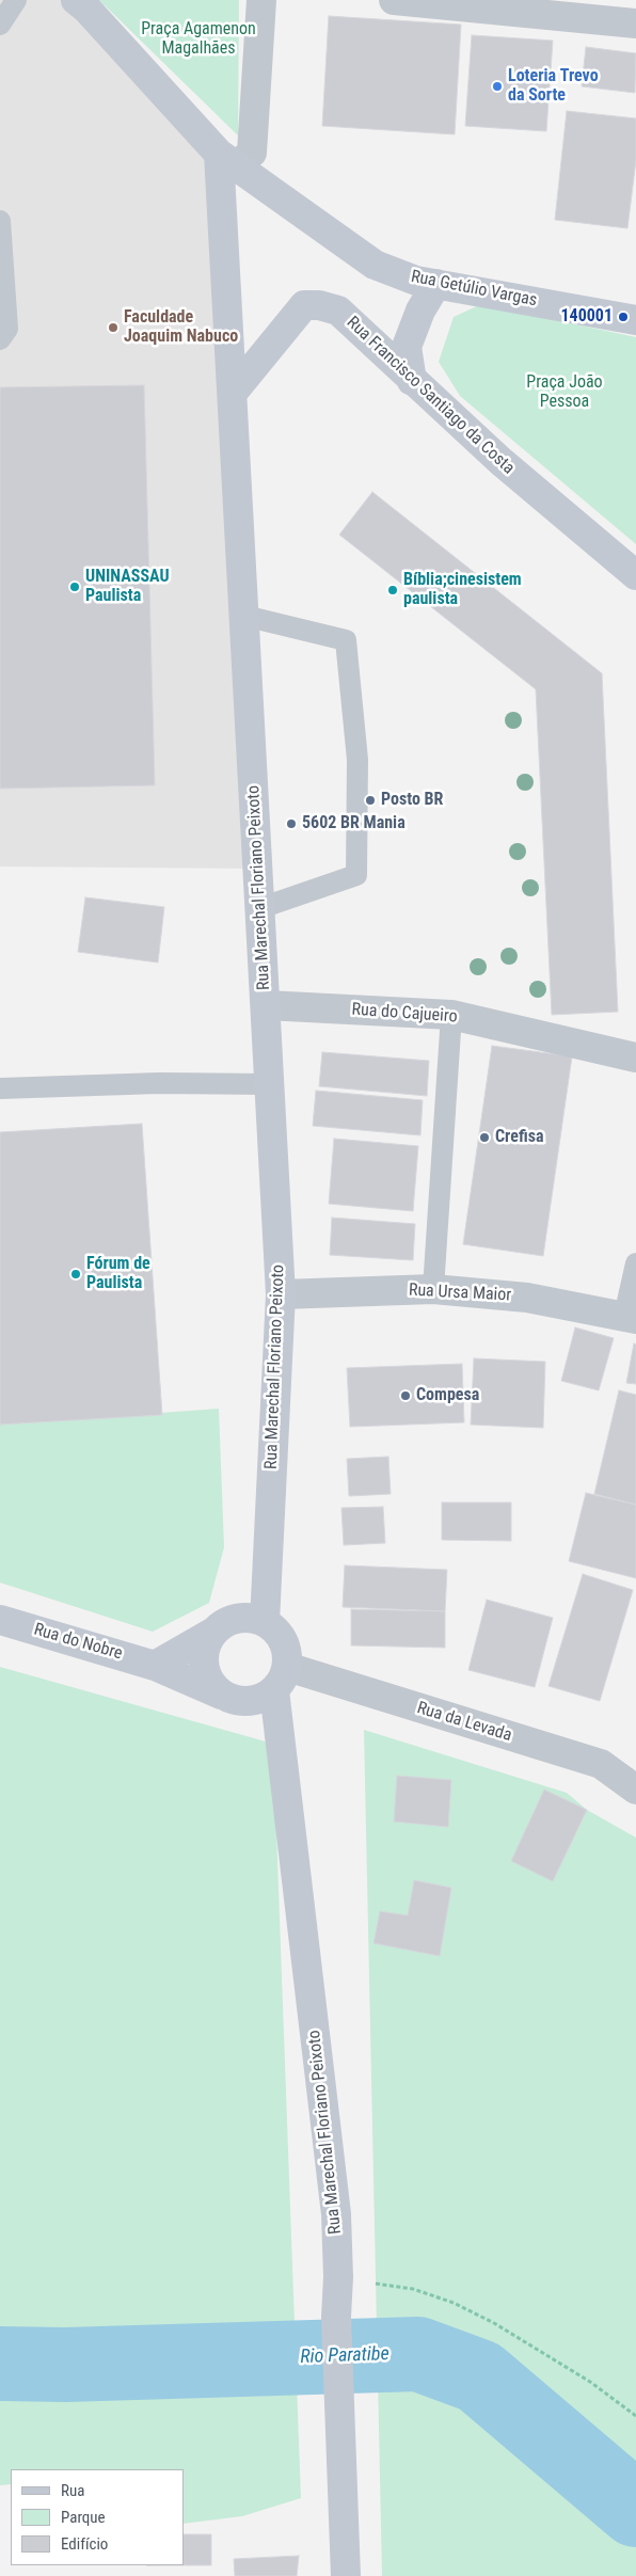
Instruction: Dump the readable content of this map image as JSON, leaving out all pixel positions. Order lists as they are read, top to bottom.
{
  "streets": {
    "main road": [
      "Rua Getúlio Vargas",
      "Rua Francisco Santiago da Costa",
      "Rua Marechal Floriano Peixoto",
      "Rua do Nobre"
    ],
    "street": ["Rua do Cajueiro", "Rua Ursa Maior", "Rua da Levada"]
  },
  "crossings": [
    ["Rua Getúlio Vargas", "Rua Marechal Floriano Peixoto"],
    ["Rua Francisco Santiago da Costa", "Rua Marechal Floriano Peixoto"],
    ["Rua Marechal Floriano Peixoto", "Rua do Cajueiro"],
    ["Rua Marechal Floriano Peixoto", "Rua Ursa Maior"],
    ["Rua Marechal Floriano Peixoto", "Rua do Nobre"],
    ["Rua Marechal Floriano Peixoto", "Rua da Levada"],
    ["Rua do Nobre", "Rua da Levada"]
  ],
  "water": ["Rio Paratibe"],
  "parks": ["Praça Agamenon Magalhães", "Praça João Pessoa"],
  "places": [
    "Loteria Trevo da Sorte",
    "140001",
    "Faculdade Joaquim Nabuco",
    "UNINASSAU Paulista",
    "Bíblia;cinesistem paulista",
    "Posto BR",
    "5602 BR Mania",
    "Crefisa",
    "Fórum de Paulista",
    "Compesa"
  ],
  "legend": ["Rua", "Parque", "Edifício"]
}
